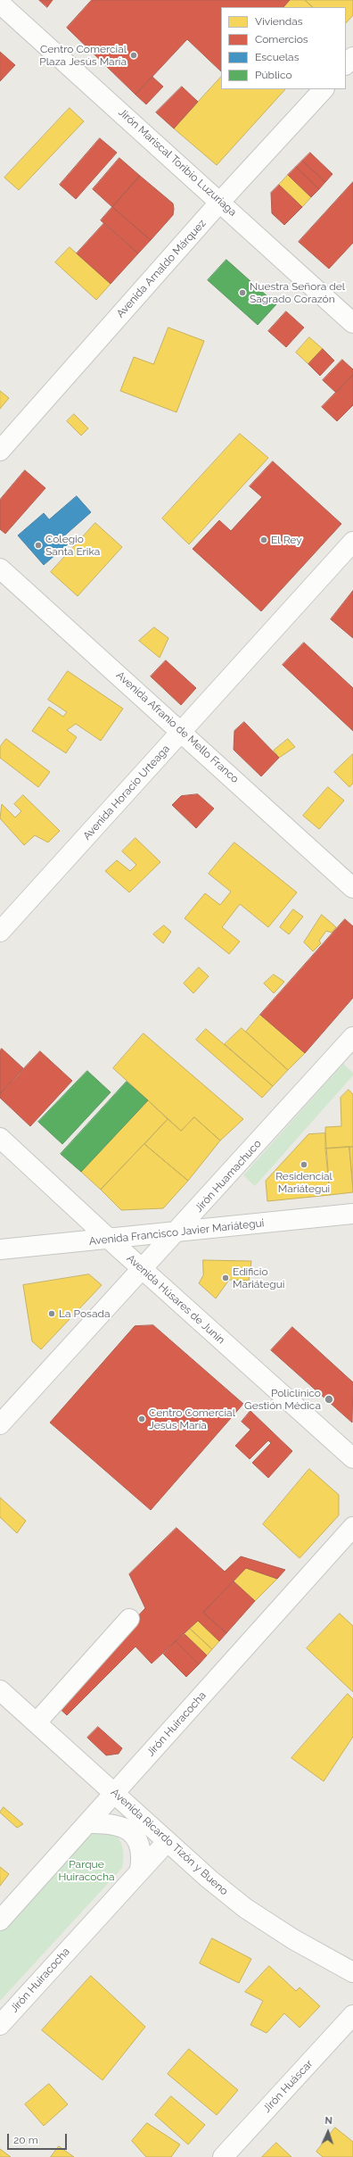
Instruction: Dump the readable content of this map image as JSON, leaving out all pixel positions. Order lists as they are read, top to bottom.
{
  "streets": {
    "street": [
      "Jirón Mariscal Toribio Luzuriaga",
      "Avenida Arnaldo Márquez",
      "Avenida Afranio de Mello Franco",
      "Avenida Horacio Urteaga",
      "Jirón Huamachuco",
      "Avenida Francisco Javier Mariátegui",
      "Avenida Húsares de Junín",
      "Jirón Huiracocha",
      "Avenida Ricardo Tizón y Bueno",
      "Jirón Huáscar"
    ]
  },
  "crossings": [
    ["Jirón Mariscal Toribio Luzuriaga", "Avenida Arnaldo Márquez"],
    ["Avenida Afranio de Mello Franco", "Avenida Horacio Urteaga"],
    ["Jirón Huamachuco", "Avenida Francisco Javier Mariátegui"],
    ["Jirón Huamachuco", "Avenida Húsares de Junín"],
    ["Avenida Francisco Javier Mariátegui", "Avenida Húsares de Junín"],
    ["Jirón Huiracocha", "Avenida Ricardo Tizón y Bueno"]
  ],
  "parks": ["Parque Huiracocha"],
  "places": [
    "Centro Comercial Plaza Jesús María",
    "Nuestra Señora del Sagrado Corazón",
    "El Rey",
    "Colegio Santa Erika",
    "Residencial Mariátegui",
    "Edificio Mariátegui",
    "La Posada",
    "Policlínico Gestión Médica",
    "Centro Comercial Jesús María"
  ],
  "legend": [
    "Viviendas",
    "Comercios",
    "Escuelas",
    "Público"
  ],
  "scale_bar": "20 m",
  "north": "top"
}
